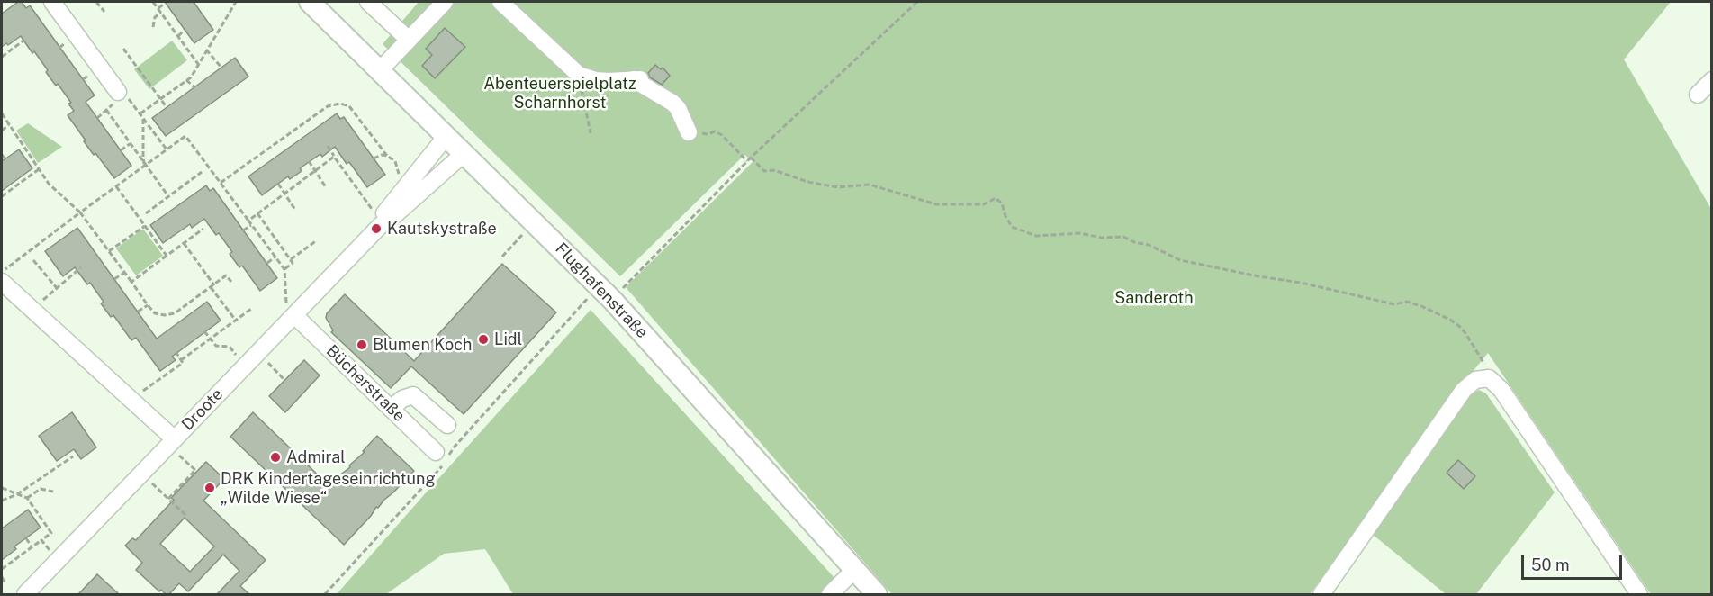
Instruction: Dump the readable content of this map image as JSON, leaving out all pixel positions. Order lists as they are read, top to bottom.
{
  "streets": {
    "main road": ["Flughafenstraße"],
    "street": ["Bücherstraße", "Droote"]
  },
  "crossings": [
    ["Flughafenstraße", "Droote"],
    ["Bücherstraße", "Droote"]
  ],
  "parks": ["Abenteuerspielplatz Scharnhorst", "Sanderoth"],
  "places": [
    "Kautskystraße",
    "Lidl",
    "Blumen Koch",
    "Admiral",
    "DRK Kindertageseinrichtung „Wilde Wiese“"
  ],
  "scale_bar": "50 m"
}
